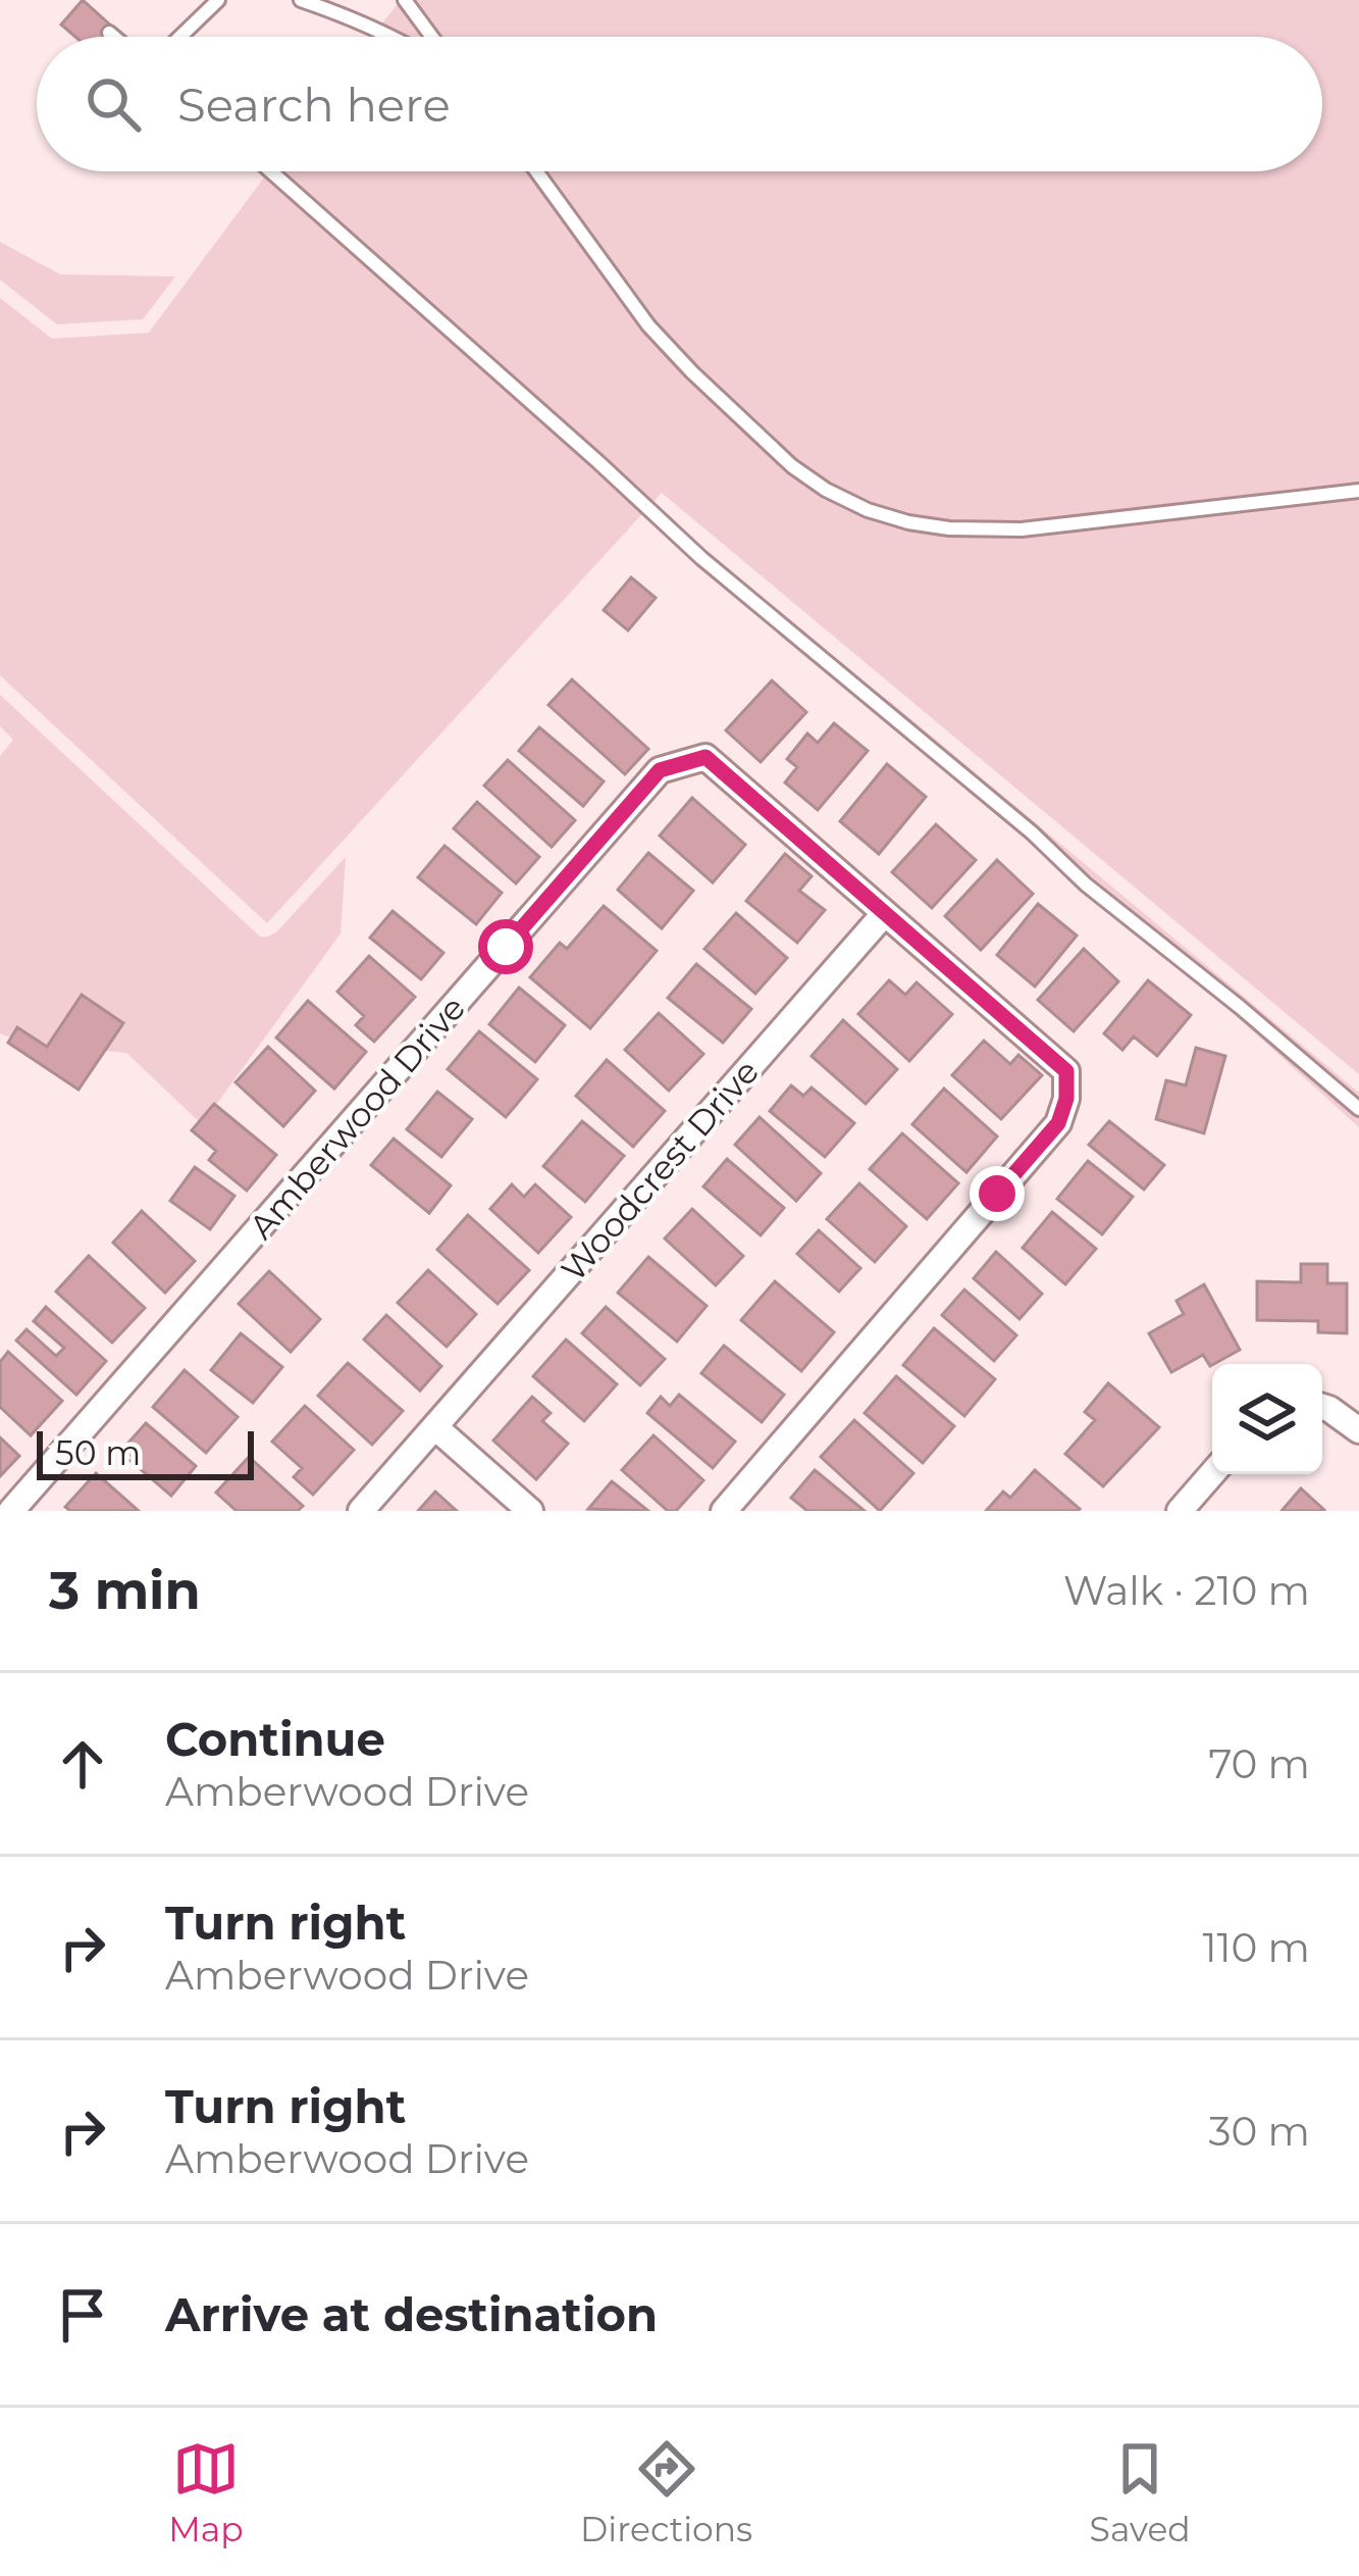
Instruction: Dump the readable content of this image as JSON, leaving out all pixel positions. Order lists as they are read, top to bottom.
{
  "streets": {
    "street": ["Amberwood Drive", "Woodcrest Drive"]
  },
  "crossings": [
    ["Amberwood Drive", "Woodcrest Drive"]
  ],
  "scale_bar": "50 m",
  "page": {
    "search": "Search here",
    "scale": "50 m",
    "heading": ["3 min", "Walk · 210 m"],
    "list": [
      ["Continue", "Amberwood Drive", "70 m"],
      ["Turn right", "Amberwood Drive", "110 m"],
      ["Turn right", "Amberwood Drive", "30 m"],
      "Arrive at destination"
    ],
    "nav": ["Map", "Directions", "Saved"]
  }
}
